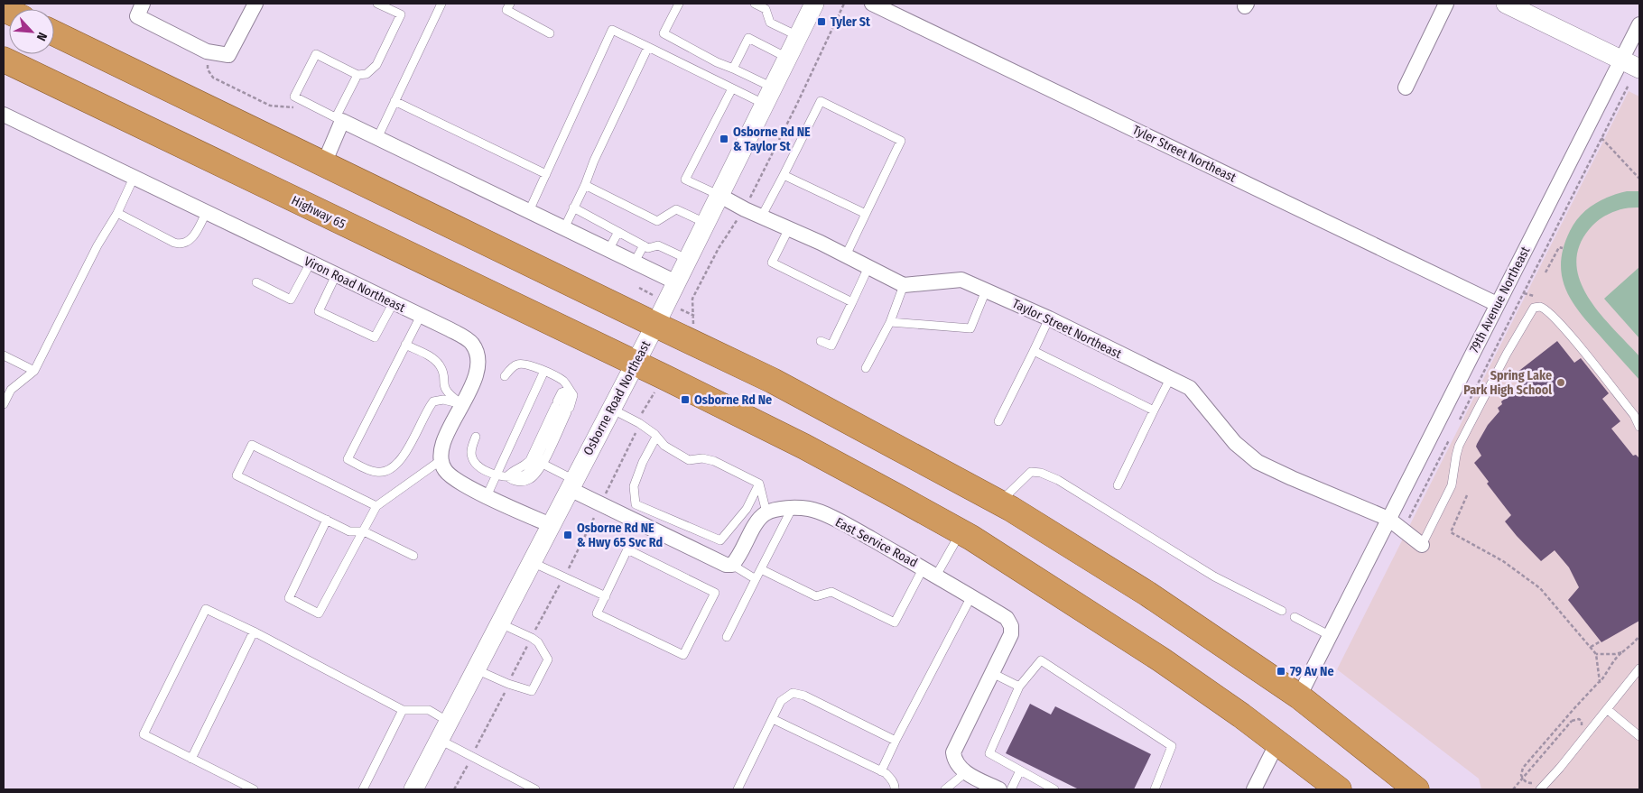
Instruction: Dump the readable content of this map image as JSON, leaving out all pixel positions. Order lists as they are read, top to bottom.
{
  "streets": {
    "highway": ["Highway 65"],
    "street": [
      "Tyler Street Northeast",
      "Viron Road Northeast",
      "79th Avenue Northeast",
      "Taylor Street Northeast",
      "Osborne Road Northeast",
      "East Service Road"
    ]
  },
  "crossings": [
    ["Tyler Street Northeast", "79th Avenue Northeast"],
    ["Highway 65", "Osborne Road Northeast"],
    ["79th Avenue Northeast", "Taylor Street Northeast"]
  ],
  "places": {
    "transit": [
      "Tyler St",
      "Osborne Rd NE & Taylor St",
      "Osborne Rd Ne",
      "Osborne Rd NE & Hwy 65 Svc Rd",
      "79 Av Ne"
    ],
    "other": ["Spring Lake Park High School"]
  },
  "north": "bottom right"
}
